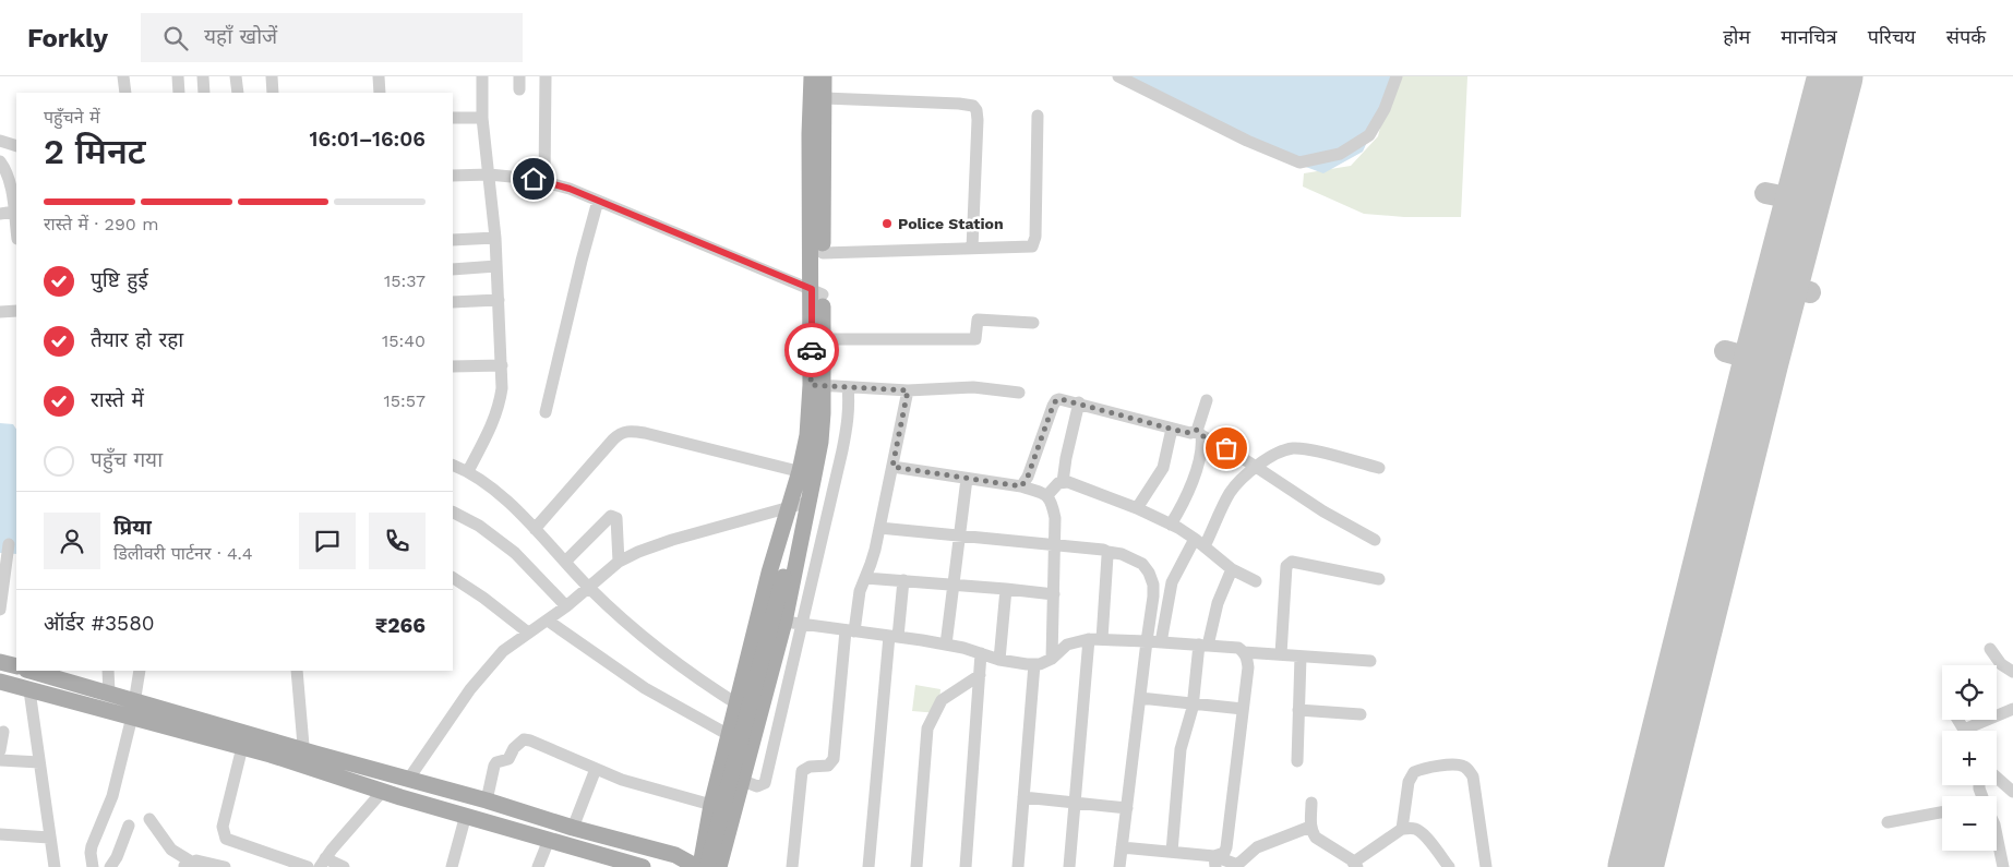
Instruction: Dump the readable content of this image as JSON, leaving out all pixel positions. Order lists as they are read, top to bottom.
{
  "places": ["Police Station"],
  "page": {
    "header": "Forkly",
    "search": "यहाँ खोजें",
    "nav": [
      "होम",
      "मानचित्र",
      "परिचय",
      "संपर्क"
    ],
    "heading": ["2 मिनट", "पहुँचने में", "16:01–16:06"],
    "panel": [
      "प्रिया",
      "डिलीवरी पार्टनर · 4.4",
      "ऑर्डर #3580",
      "₹266"
    ],
    "bar": "रास्ते में · 290 m",
    "list": [
      ["पुष्टि हुई", "15:37"],
      ["तैयार हो रहा", "15:40"],
      ["रास्ते में", "15:57"],
      "पहुँच गया"
    ],
    "map_buttons": ["+", "−"]
  }
}
